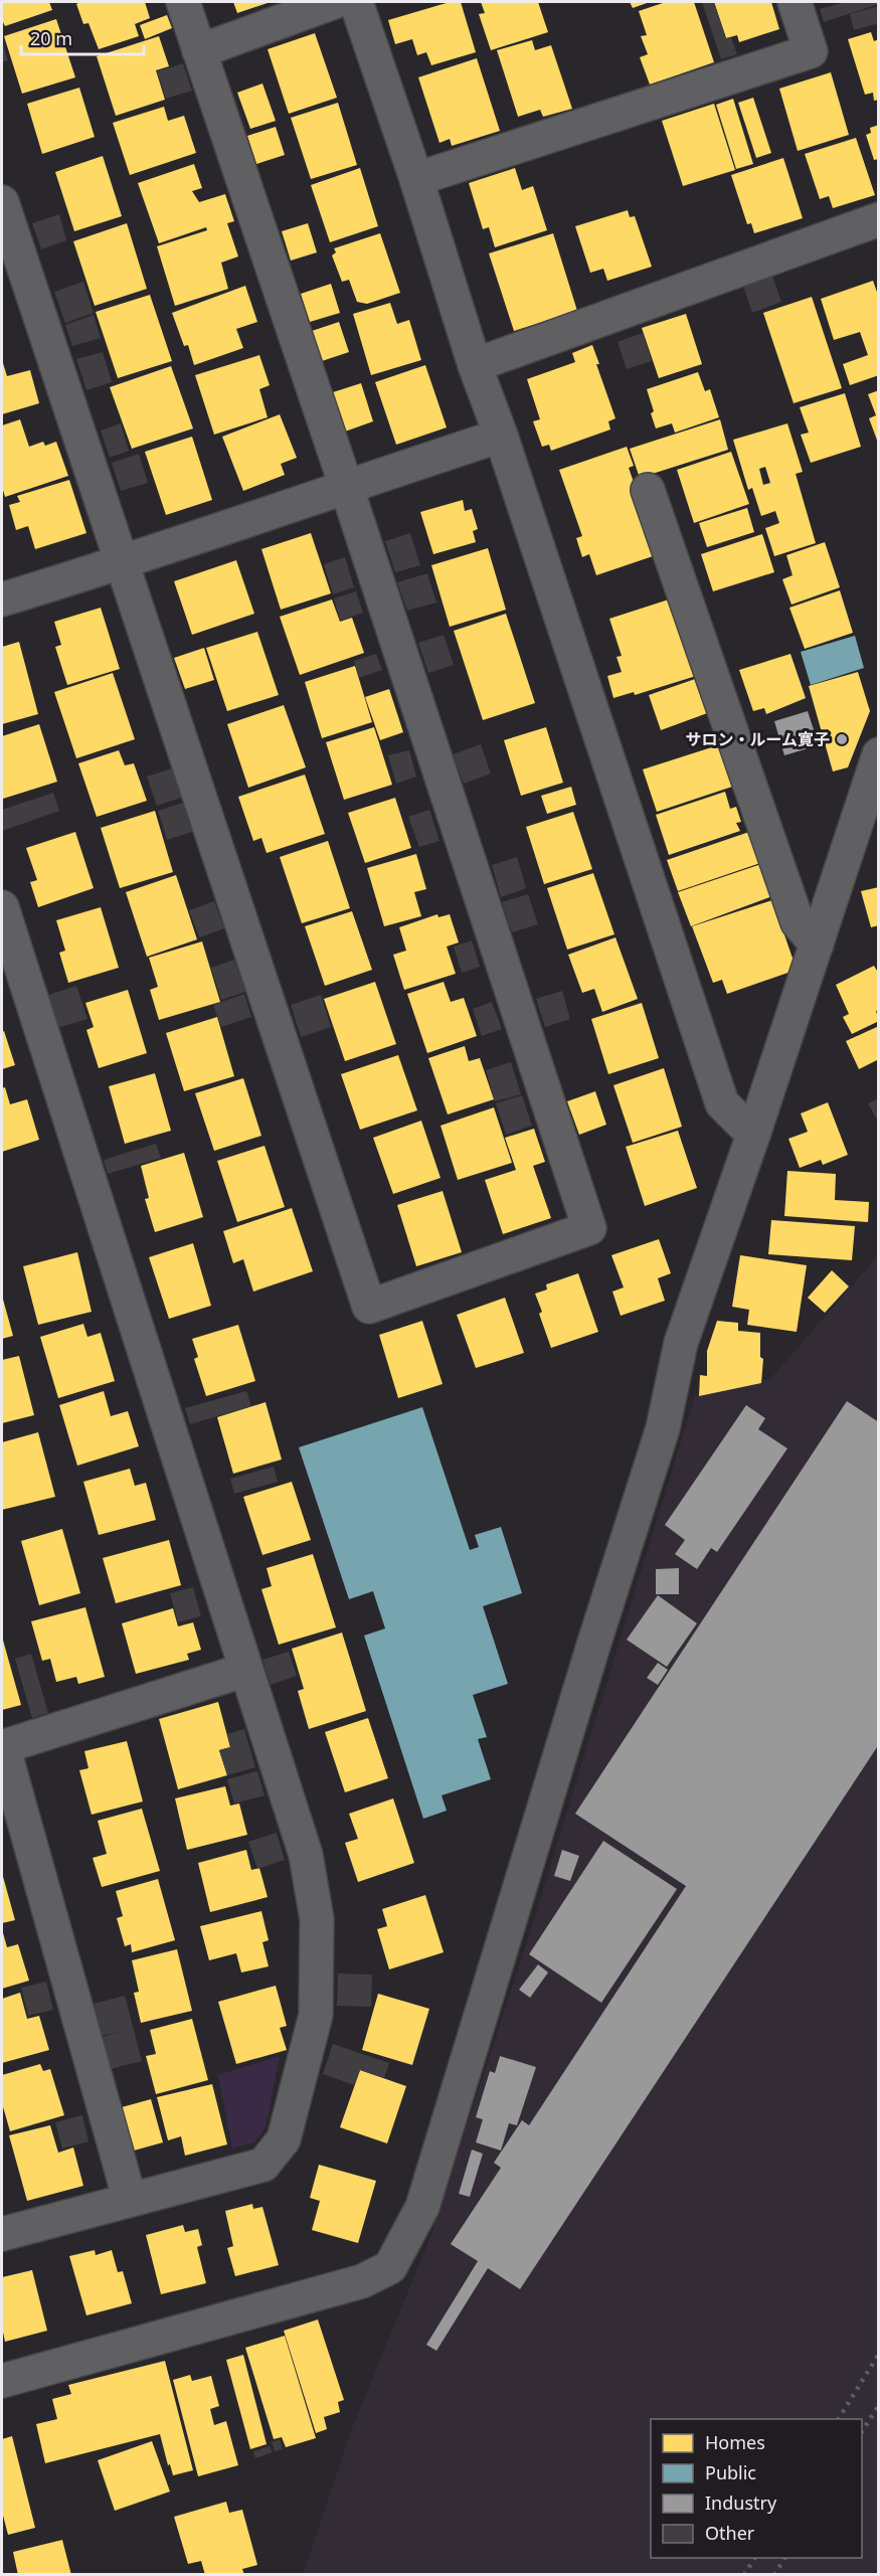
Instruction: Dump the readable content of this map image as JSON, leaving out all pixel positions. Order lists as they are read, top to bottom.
{
  "places": ["サロン・ルーム寛子"],
  "legend": [
    "Homes",
    "Public",
    "Industry",
    "Other"
  ],
  "scale_bar": "20 m"
}
